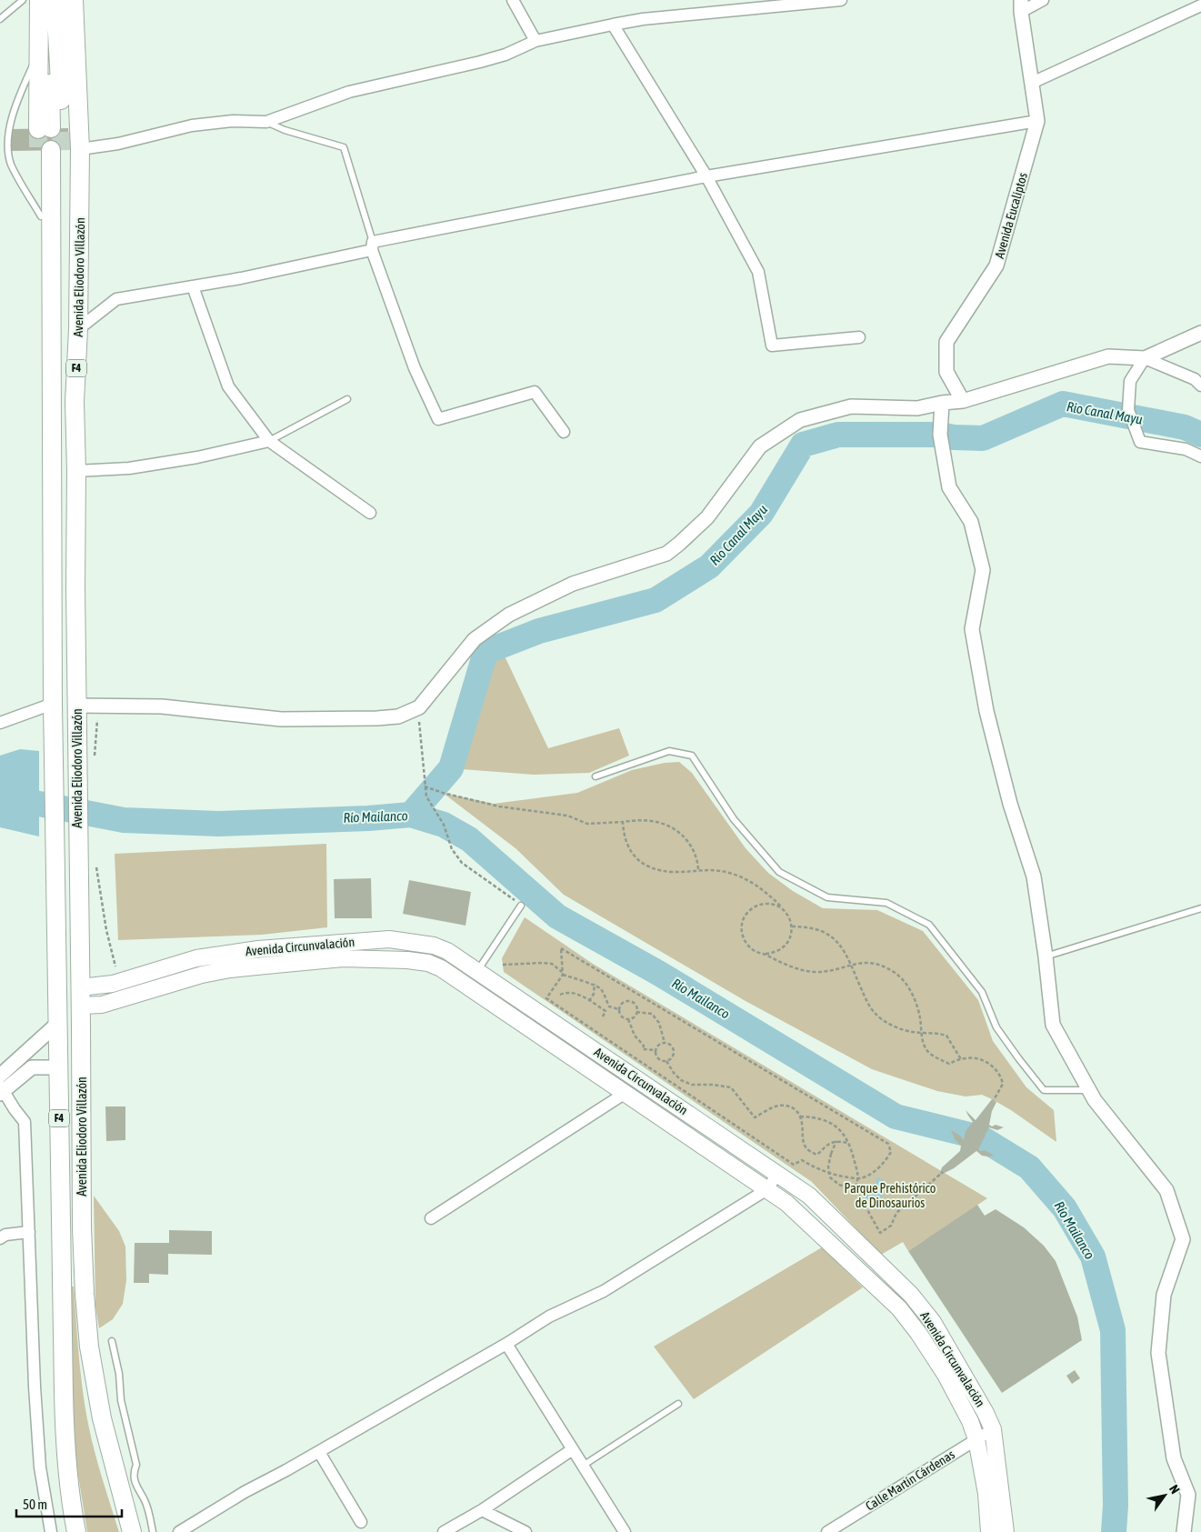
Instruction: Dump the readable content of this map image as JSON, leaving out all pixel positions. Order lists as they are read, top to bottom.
{
  "streets": {
    "highway": ["Avenida Eliodoro Villazón", "F4"],
    "main road": ["Avenida Circunvalación"],
    "street": ["Avenida Eucaliptos", "Calle Martín Cárdenas"]
  },
  "crossings": [
    ["Avenida Eliodoro Villazón", "Avenida Circunvalación"],
    ["Avenida Circunvalación", "Calle Martín Cárdenas"]
  ],
  "water": ["Rio Canal Mayu", "Río Mailanco"],
  "parks": ["Parque Prehistórico de Dinosaurios"],
  "scale_bar": "50 m",
  "north": "top right"
}
